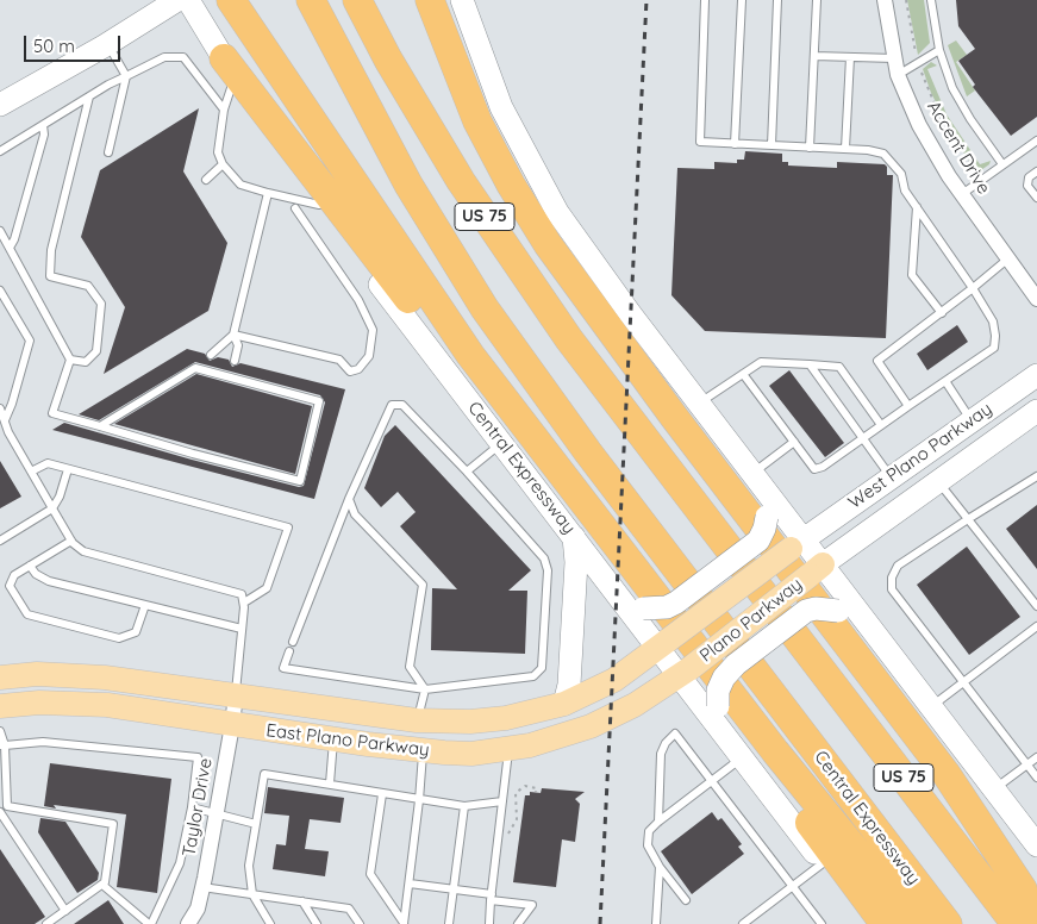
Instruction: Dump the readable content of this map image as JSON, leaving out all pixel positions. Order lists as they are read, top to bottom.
{
  "streets": {
    "highway": ["US 75", "Central Expressway"],
    "main road": ["West Plano Parkway", "Plano Parkway", "East Plano Parkway"],
    "street": ["Accent Drive", "Taylor Drive"]
  },
  "crossings": [
    ["West Plano Parkway", "Plano Parkway"],
    ["Central Expressway", "Plano Parkway"],
    ["Central Expressway", "East Plano Parkway"],
    ["Plano Parkway", "East Plano Parkway"],
    ["East Plano Parkway", "Taylor Drive"]
  ],
  "scale_bar": "50 m"
}
